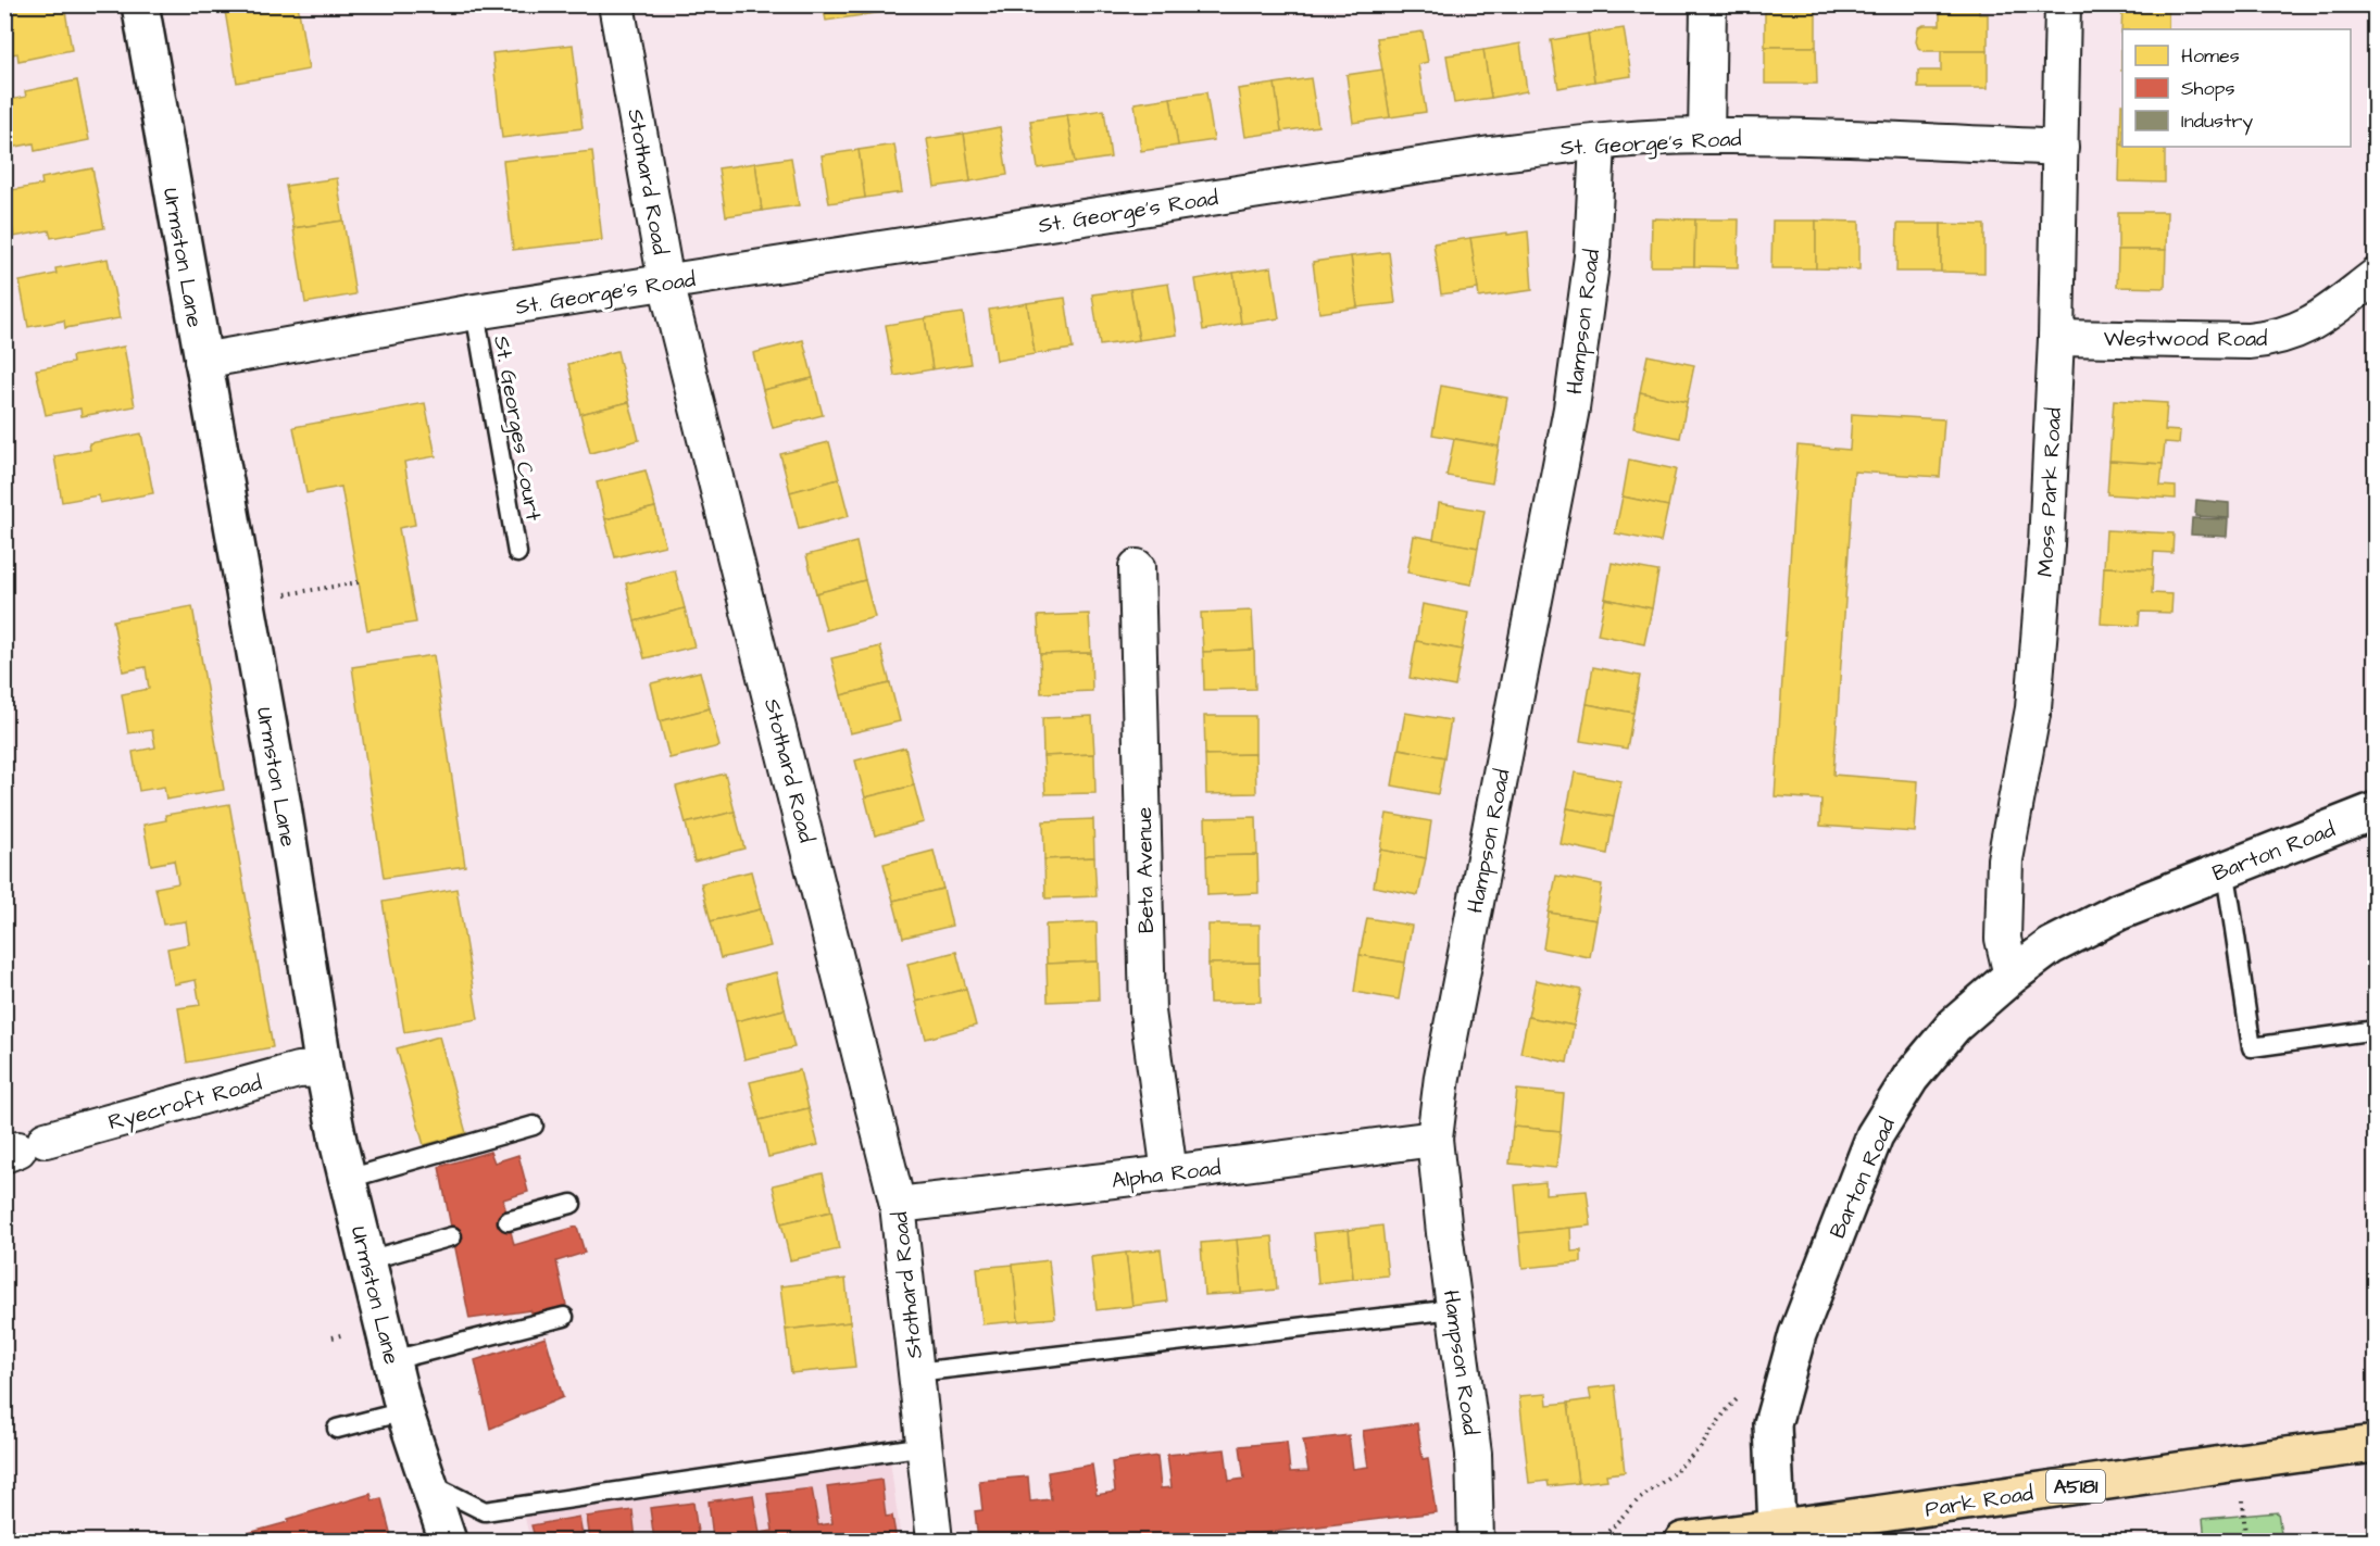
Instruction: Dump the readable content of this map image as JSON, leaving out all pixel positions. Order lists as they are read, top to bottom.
{
  "streets": {
    "main road": [
      "Urmston Lane",
      "Barton Road",
      "A5181",
      "Park Road"
    ],
    "street": [
      "St. George's Road",
      "Stothard Road",
      "Hampson Road",
      "Westwood Road",
      "Moss Park Road",
      "Beta Avenue",
      "Ryecroft Road",
      "Alpha Road"
    ],
    "lane": ["St. Georges Court"]
  },
  "crossings": [
    ["St. George's Road", "Stothard Road"],
    ["St. George's Road", "Urmston Lane"],
    ["St. George's Road", "Hampson Road"],
    ["St. George's Road", "St. Georges Court"],
    ["St. George's Road", "Moss Park Road"],
    ["Stothard Road", "Alpha Road"],
    ["Urmston Lane", "Ryecroft Road"],
    ["Hampson Road", "Alpha Road"],
    ["Westwood Road", "Moss Park Road"],
    ["Moss Park Road", "Barton Road"],
    ["Barton Road", "A5181"],
    ["Barton Road", "Park Road"],
    ["Beta Avenue", "Alpha Road"],
    ["A5181", "Park Road"]
  ],
  "legend": ["Homes", "Shops", "Industry"]
}
